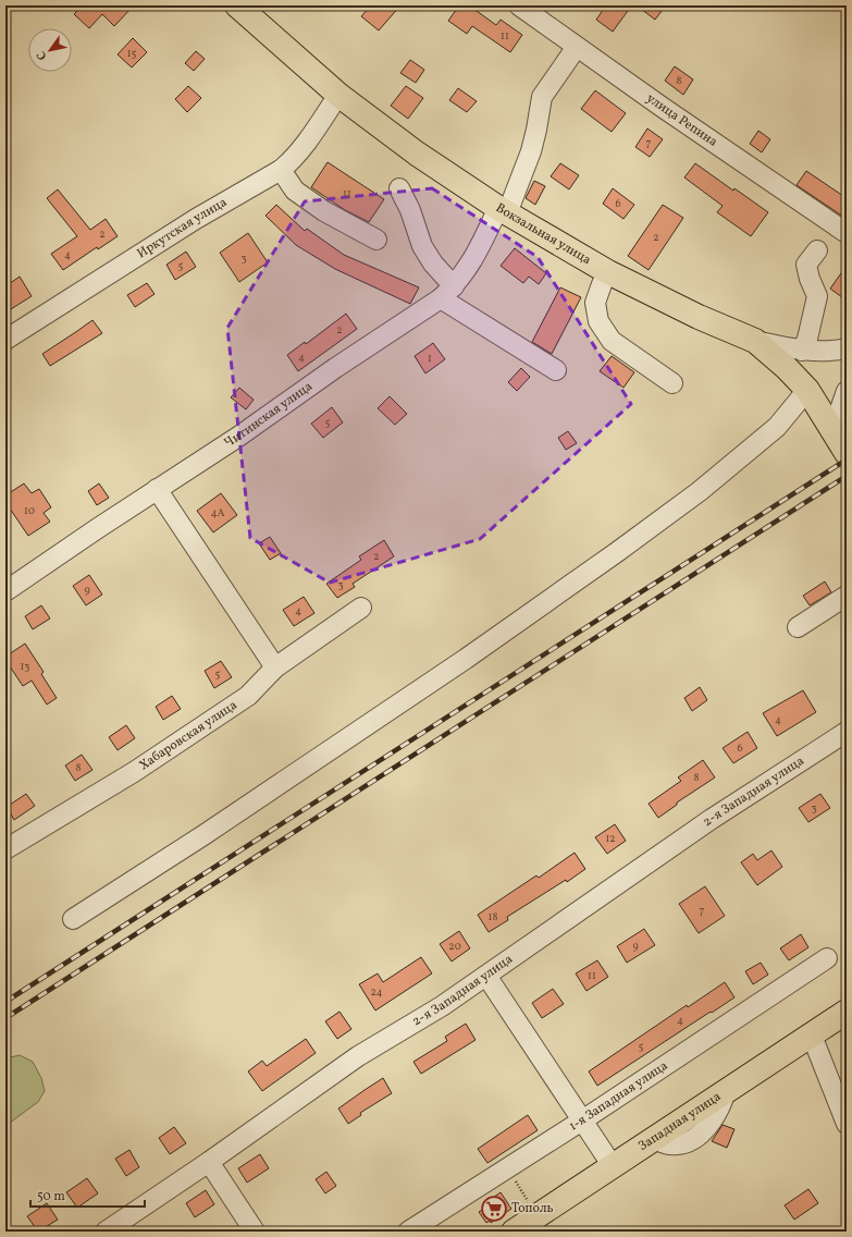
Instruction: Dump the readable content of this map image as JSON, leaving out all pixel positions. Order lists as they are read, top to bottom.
{
  "streets": {
    "main road": ["Вокзальная улица", "Западная улица"],
    "street": [
      "улица Репина",
      "Иркутская улица",
      "Читинская улица",
      "Хабаровская улица",
      "2-я Западная улица",
      "1-я Западная улица"
    ]
  },
  "crossings": [
    ["улица Репина", "Читинская улица"],
    ["Иркутская улица", "Вокзальная улица"],
    ["Вокзальная улица", "Читинская улица"]
  ],
  "places": {
    "supermarket": ["Тополь"]
  },
  "house_numbers": [
    "11",
    "15",
    "8",
    "7",
    "11",
    "6",
    "2",
    "2",
    "4",
    "3",
    "5",
    "2",
    "4",
    "1",
    "5",
    "10",
    "4А",
    "2",
    "3",
    "9",
    "4",
    "13",
    "5",
    "4",
    "6",
    "8",
    "8",
    "3",
    "12",
    "7",
    "18",
    "20",
    "9",
    "11",
    "24",
    "4",
    "5"
  ],
  "scale_bar": "50 m",
  "north": "bottom left"
}
